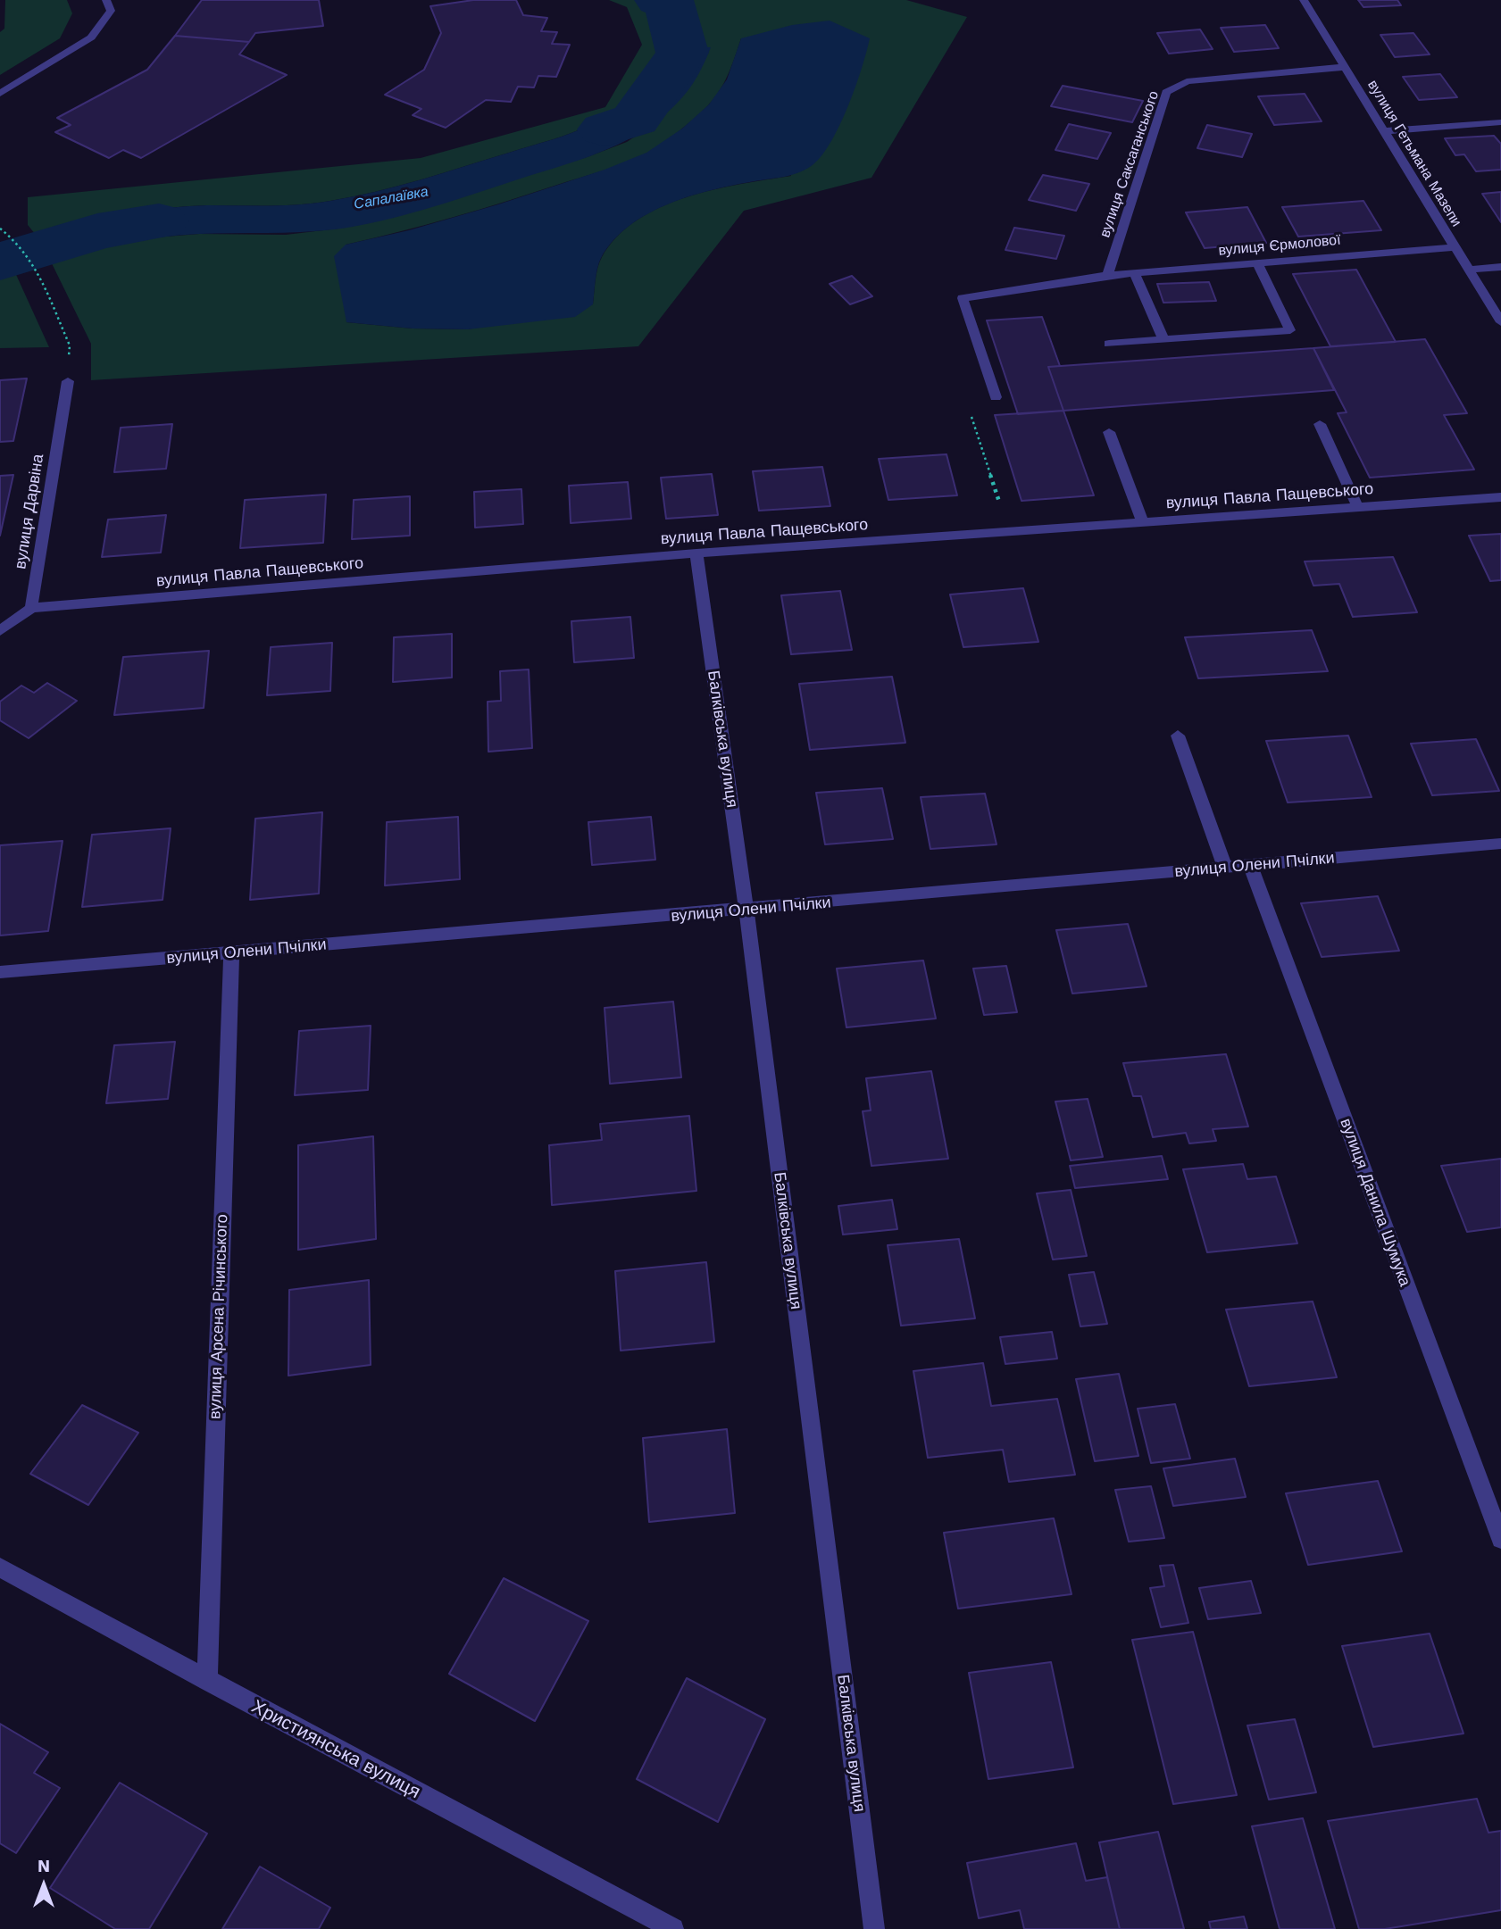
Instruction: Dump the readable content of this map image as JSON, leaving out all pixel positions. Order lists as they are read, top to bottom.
{
  "streets": {
    "street": [
      "вулиця Гетьмана Мазепи",
      "вулиця Саксаганського",
      "вулиця Єрмолової",
      "вулиця Павла Пащевського",
      "вулиця Дарвіна",
      "Балківська вулиця",
      "вулиця Олени Пчілки",
      "вулиця Данила Шумука",
      "вулиця Арсена Річинського",
      "Християнська вулиця"
    ]
  },
  "crossings": [
    ["вулиця Гетьмана Мазепи", "вулиця Саксаганського"],
    ["вулиця Гетьмана Мазепи", "вулиця Єрмолової"],
    ["вулиця Саксаганського", "вулиця Єрмолової"],
    ["вулиця Павла Пащевського", "вулиця Дарвіна"],
    ["вулиця Павла Пащевського", "Балківська вулиця"],
    ["Балківська вулиця", "вулиця Олени Пчілки"],
    ["вулиця Олени Пчілки", "вулиця Данила Шумука"],
    ["вулиця Олени Пчілки", "вулиця Арсена Річинського"],
    ["вулиця Арсена Річинського", "Християнська вулиця"]
  ],
  "water": ["Сапалаївка"],
  "north": "top"
}
